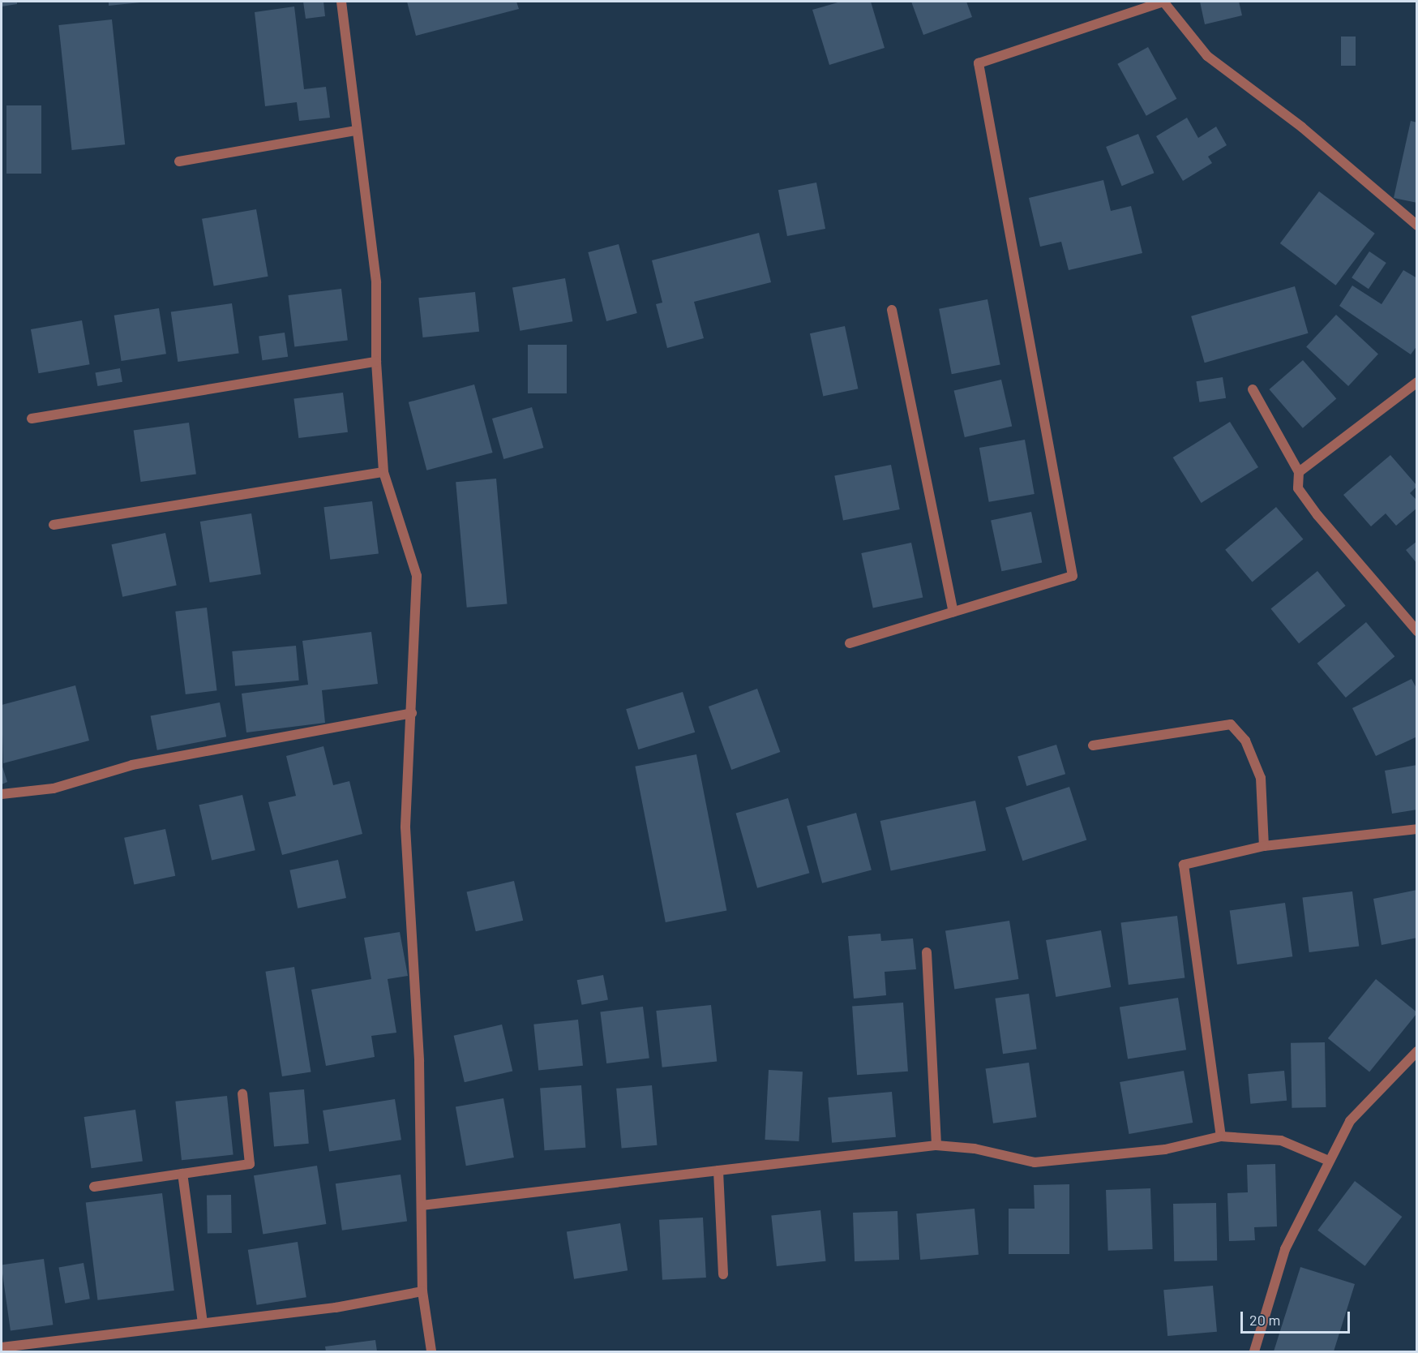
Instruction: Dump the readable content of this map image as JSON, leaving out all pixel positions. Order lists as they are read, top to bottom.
{
  "scale_bar": "20 m"
}
